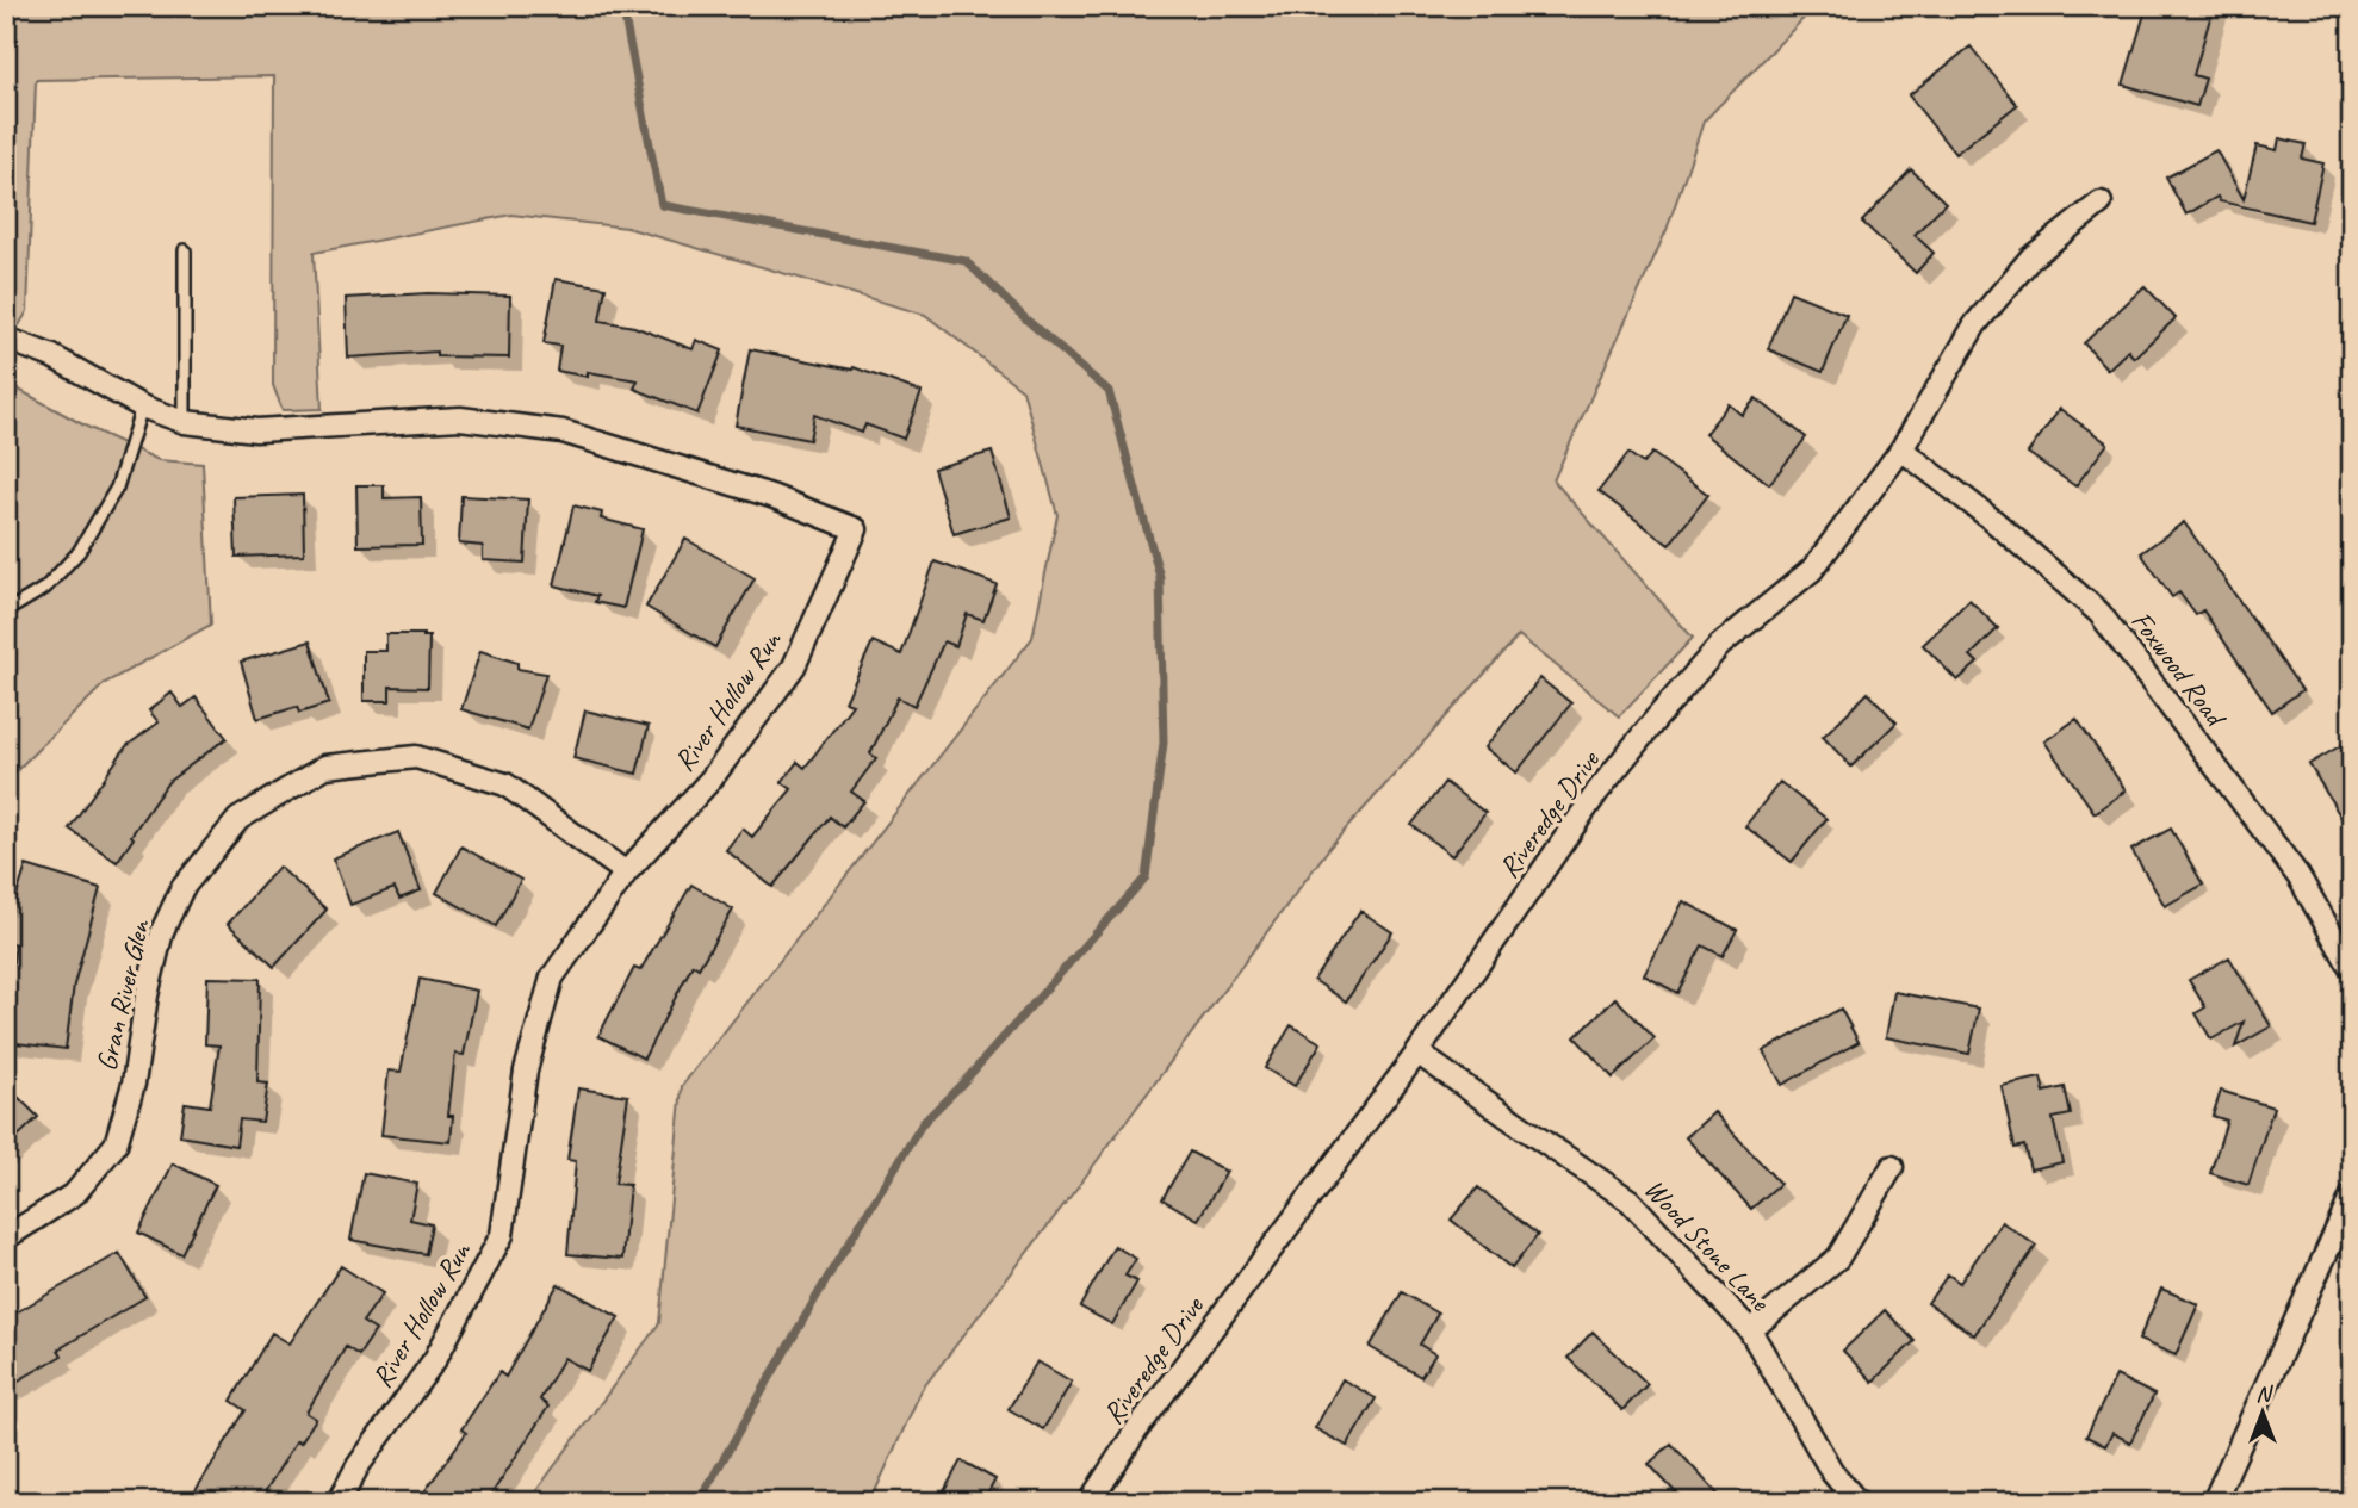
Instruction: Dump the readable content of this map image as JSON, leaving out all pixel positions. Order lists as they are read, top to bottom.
{
  "streets": {
    "street": [
      "Foxwood Road",
      "River Hollow Run",
      "Riveredge Drive",
      "Gran River Glen",
      "Wood Stone Lane"
    ]
  },
  "crossings": [
    ["Foxwood Road", "Riveredge Drive"],
    ["River Hollow Run", "Gran River Glen"],
    ["Riveredge Drive", "Wood Stone Lane"]
  ],
  "north": "top"
}
